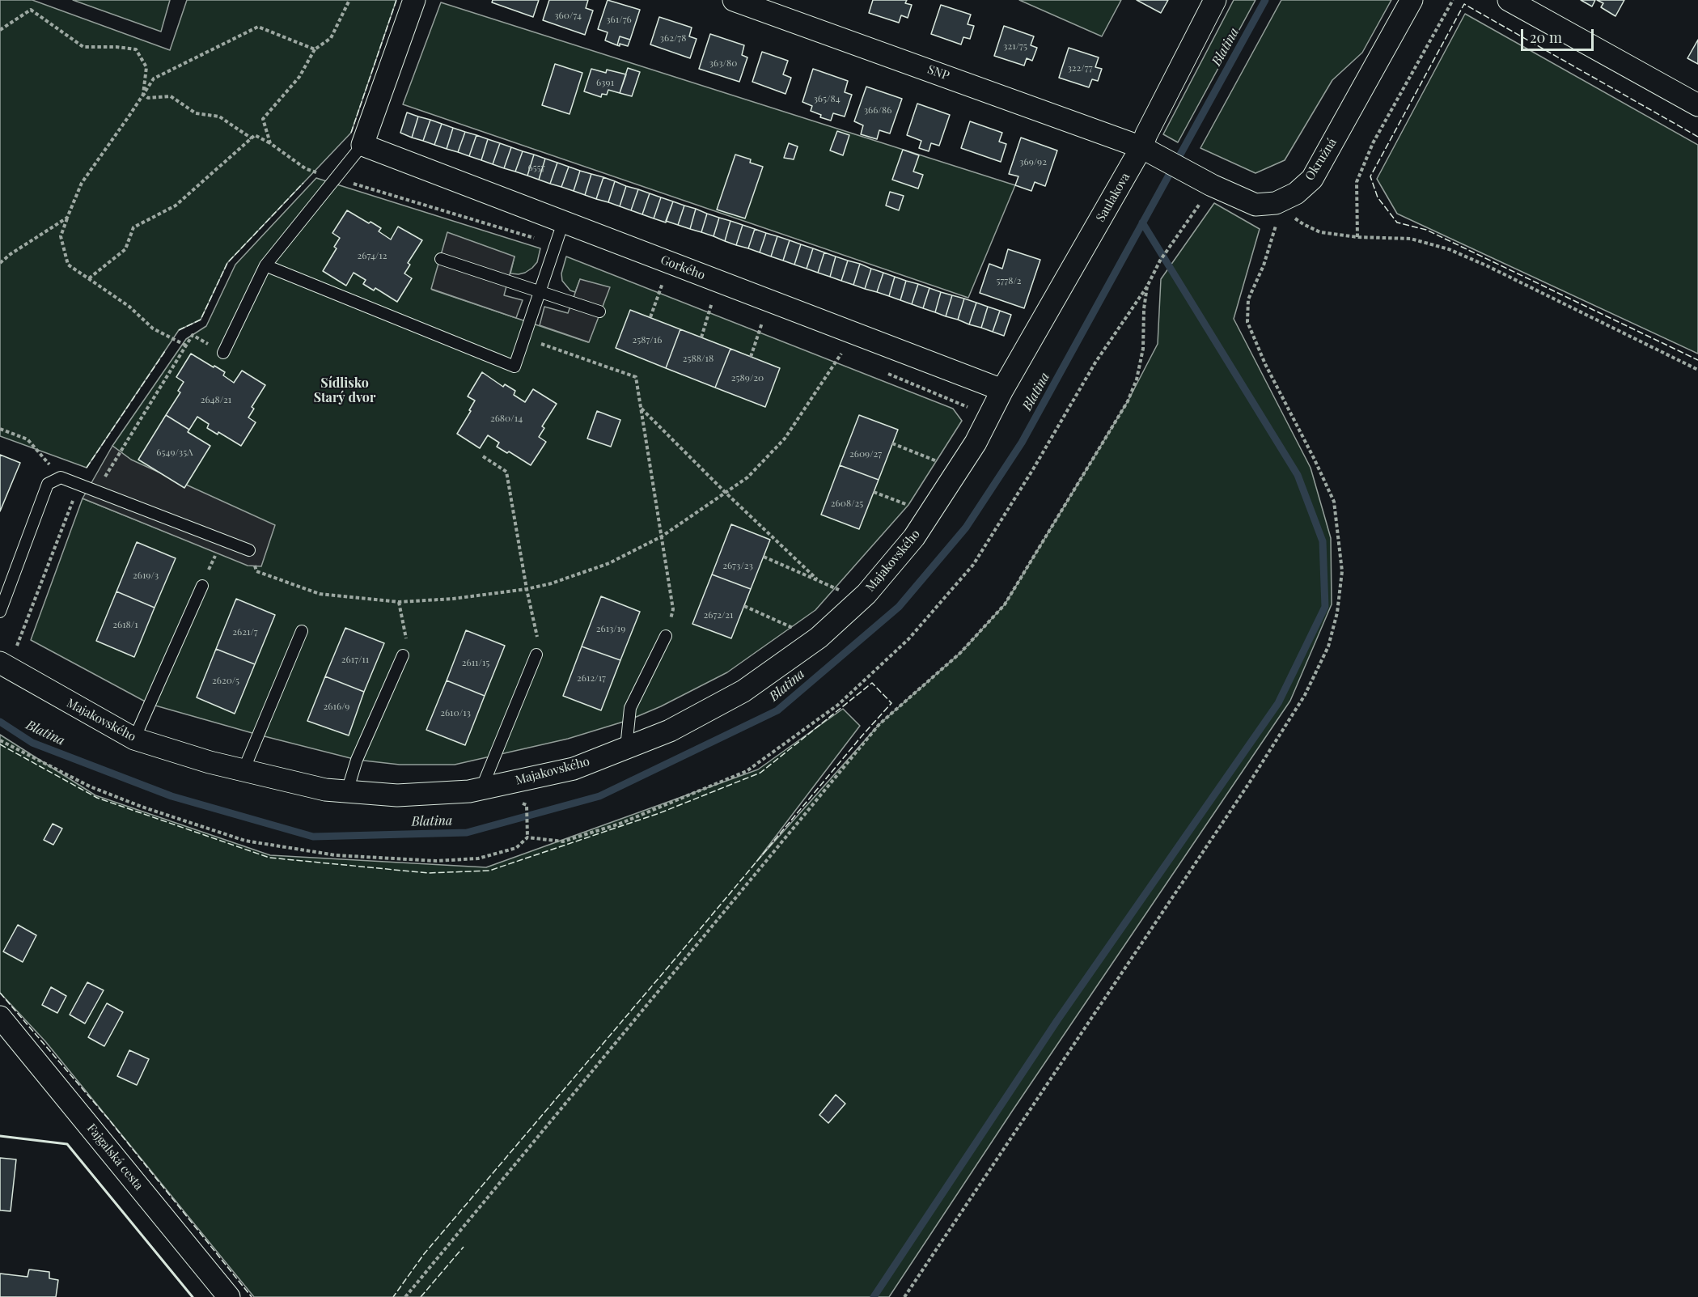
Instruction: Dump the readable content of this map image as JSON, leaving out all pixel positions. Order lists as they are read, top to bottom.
{
  "streets": {
    "street": [
      "SNP",
      "Okružná",
      "Saulakova",
      "Gorkého",
      "Majakovského",
      "Fajgalská cesta"
    ]
  },
  "crossings": [
    ["SNP", "Okružná"],
    ["SNP", "Saulakova"],
    ["Okružná", "Saulakova"],
    ["Saulakova", "Gorkého"],
    ["Saulakova", "Majakovského"],
    ["Gorkého", "Majakovského"]
  ],
  "districts": ["Sídlisko Starý dvor"],
  "water": ["Blatina"],
  "house_numbers": [
    "360/74",
    "361/76",
    "362/78",
    "321/75",
    "363/80",
    "322/77",
    "6391",
    "365/84",
    "366/86",
    "369/92",
    "6557",
    "2674/12",
    "5778/2",
    "2587/16",
    "2588/18",
    "2589/20",
    "2648/21",
    "2680/14",
    "6549/35A",
    "2609/27",
    "2608/25",
    "2673/23",
    "2619/3",
    "2672/21",
    "2618/1",
    "2613/19",
    "2621/7",
    "2617/11",
    "2611/15",
    "2612/17",
    "2620/5",
    "2616/9",
    "2610/13"
  ],
  "scale_bar": "20 m"
}
